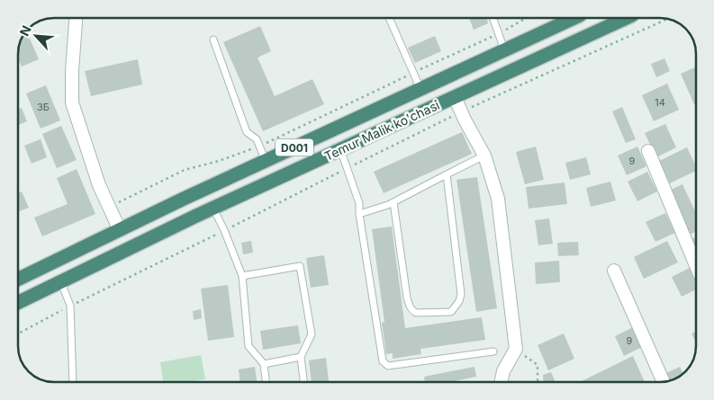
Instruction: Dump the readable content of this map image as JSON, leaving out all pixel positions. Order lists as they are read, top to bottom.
{
  "streets": {
    "highway": ["Temur Malik ko'chasi", "D001"]
  },
  "house_numbers": [
    "14",
    "3Б",
    "9",
    "9"
  ],
  "north": "top left"
}
